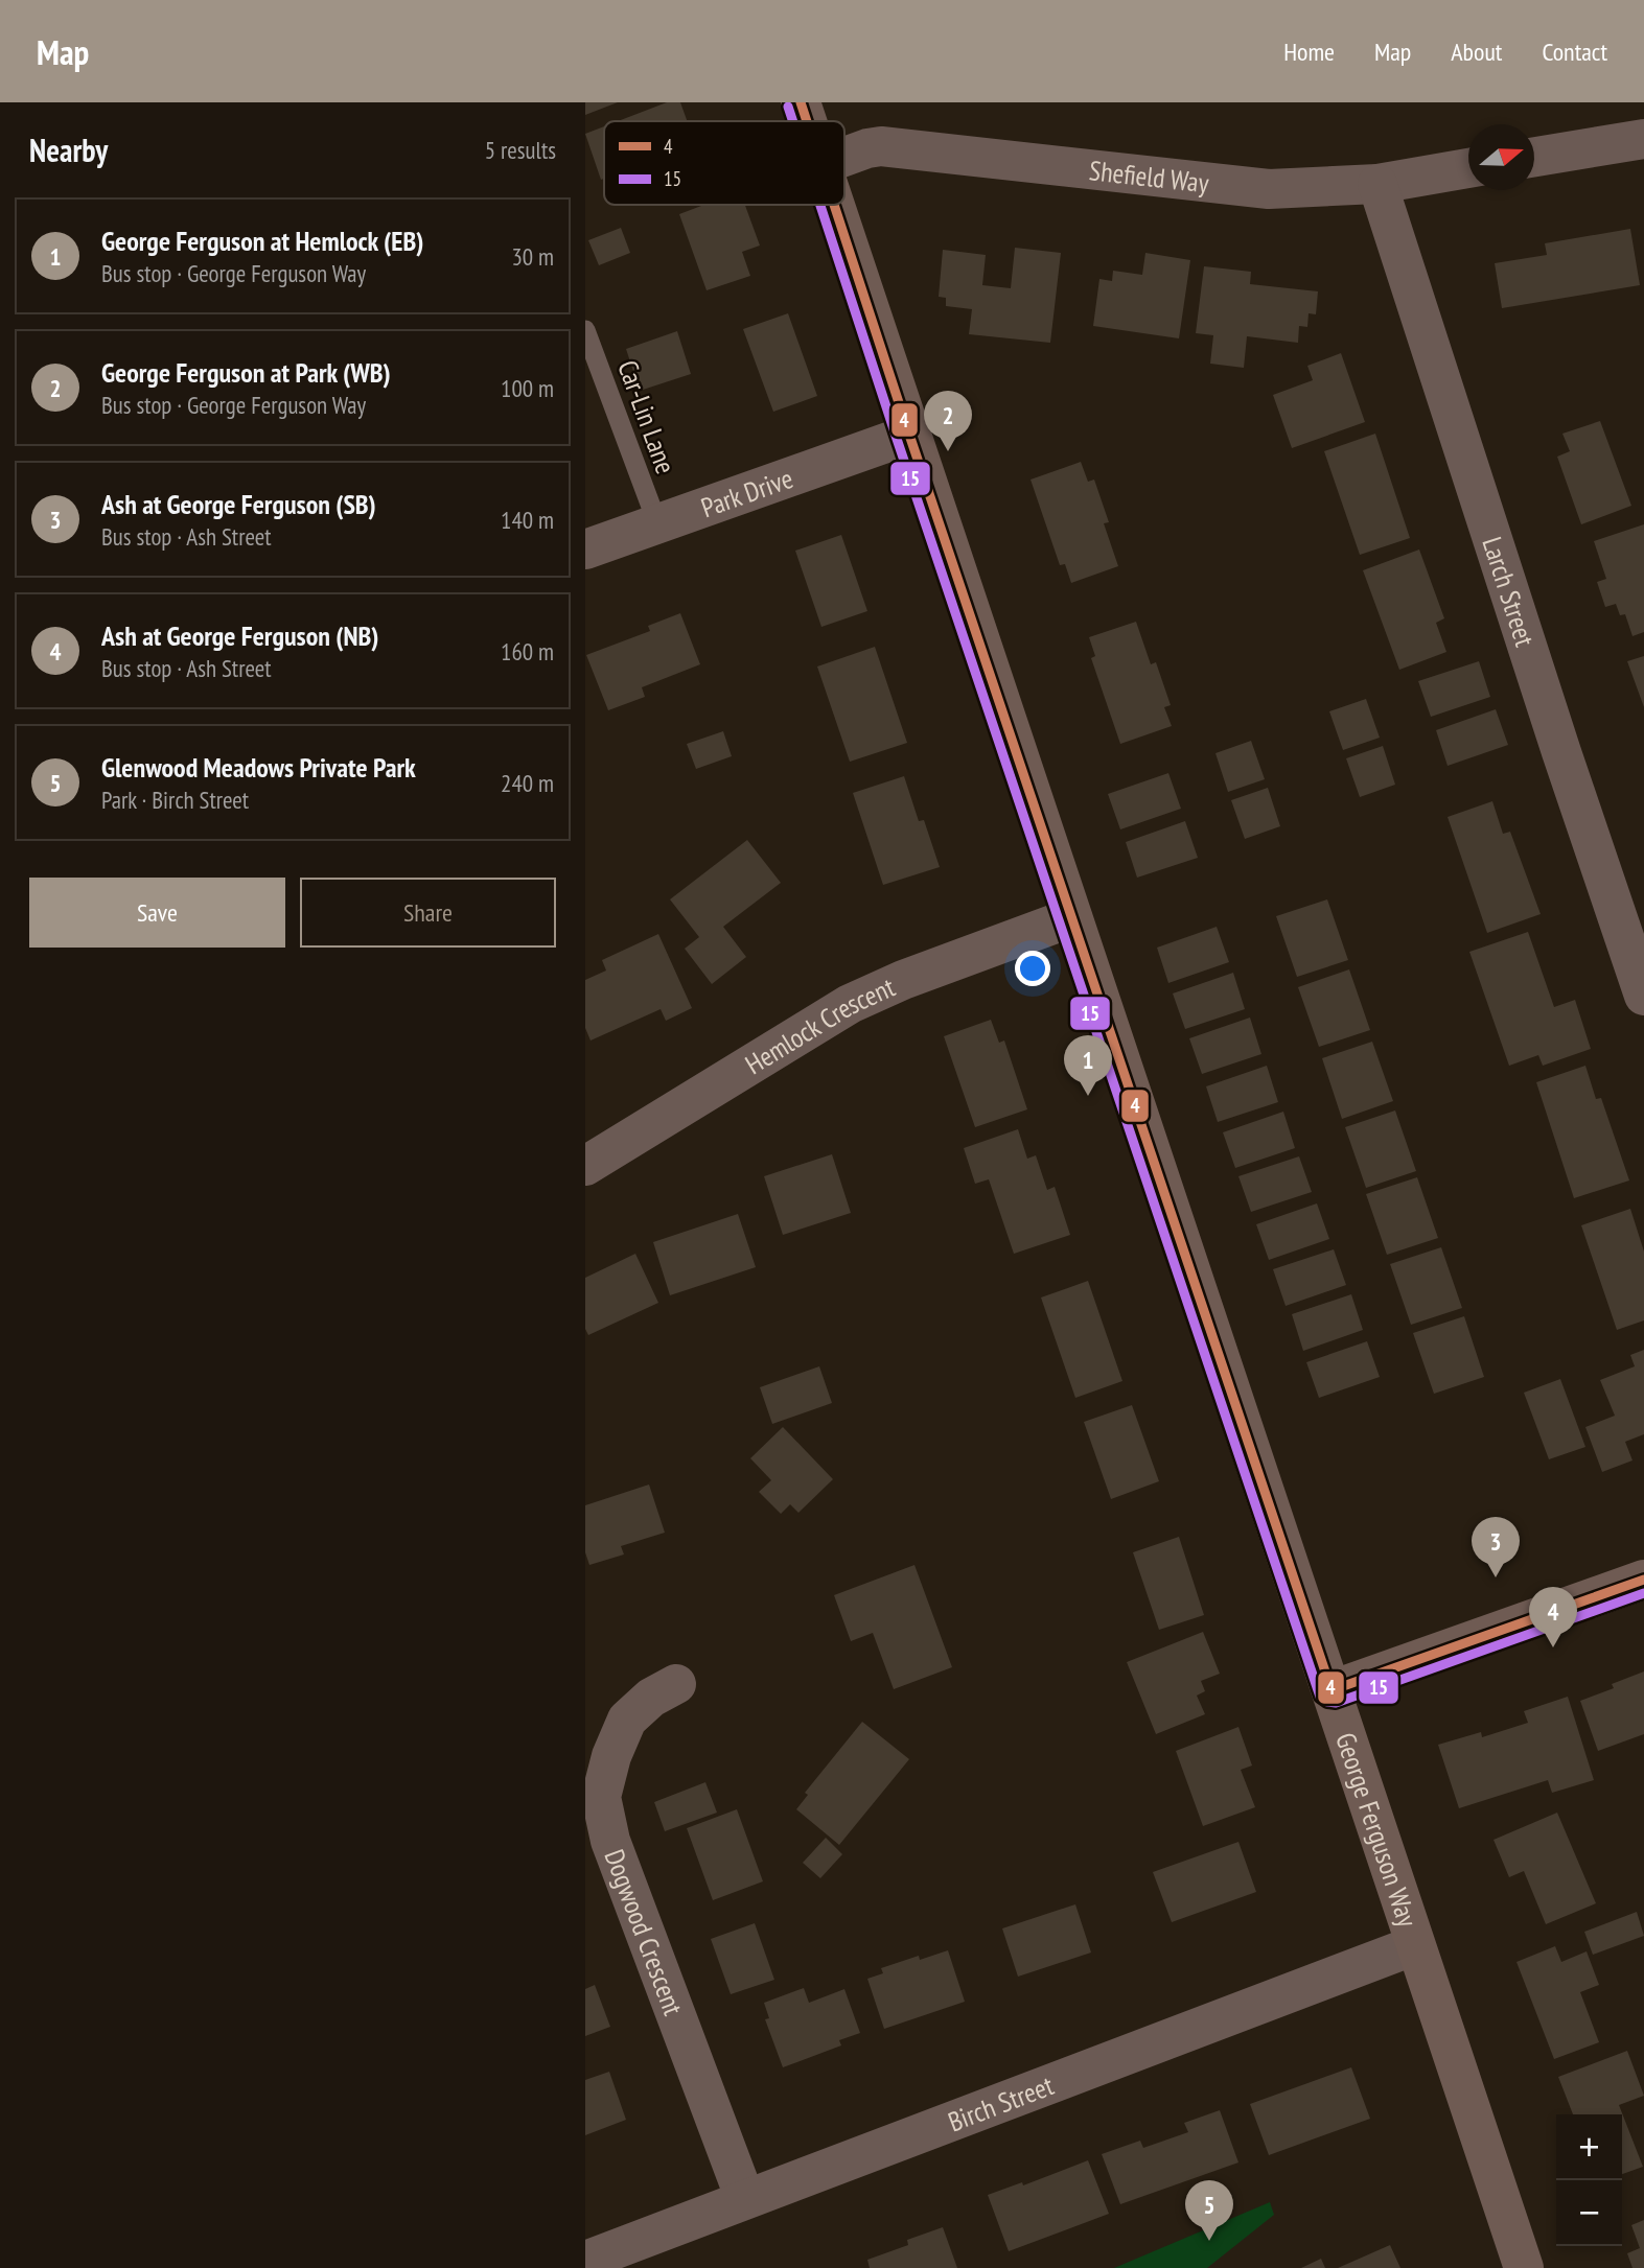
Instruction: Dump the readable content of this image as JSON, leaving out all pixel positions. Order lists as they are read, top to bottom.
{
  "streets": {
    "main road": ["George Ferguson Way"],
    "street": [
      "Shefield Way",
      "Park Drive",
      "Larch Street",
      "Hemlock Crescent",
      "Dogwood Crescent",
      "Birch Street"
    ],
    "lane": ["Car-Lin Lane"]
  },
  "crossings": [
    ["Shefield Way", "Larch Street"],
    ["Car-Lin Lane", "Park Drive"],
    ["Park Drive", "George Ferguson Way"],
    ["Hemlock Crescent", "George Ferguson Way"],
    ["George Ferguson Way", "Birch Street"],
    ["Dogwood Crescent", "Birch Street"]
  ],
  "lines": ["transit line 4", "transit line 15"],
  "legend": ["4", "15"],
  "north": "right",
  "page": {
    "header": "Map",
    "nav": [
      "Home",
      "Map",
      "About",
      "Contact"
    ],
    "heading": ["Nearby", "5 results"],
    "list": [
      {
        "mark": "1",
        "name": "George Ferguson at Hemlock (EB)",
        "note": "Bus stop · George Ferguson Way",
        "value": "30 m"
      },
      {
        "mark": "2",
        "name": "George Ferguson at Park (WB)",
        "note": "Bus stop · George Ferguson Way",
        "value": "100 m"
      },
      {
        "mark": "3",
        "name": "Ash at George Ferguson (SB)",
        "note": "Bus stop · Ash Street",
        "value": "140 m"
      },
      {
        "mark": "4",
        "name": "Ash at George Ferguson (NB)",
        "note": "Bus stop · Ash Street",
        "value": "160 m"
      },
      {
        "mark": "5",
        "name": "Glenwood Meadows Private Park",
        "note": "Park · Birch Street",
        "value": "240 m"
      }
    ],
    "pins": [
      "2",
      "1",
      "3",
      "4",
      "5"
    ],
    "buttons": ["Save", "Share"],
    "map_buttons": ["+", "−"]
  }
}
